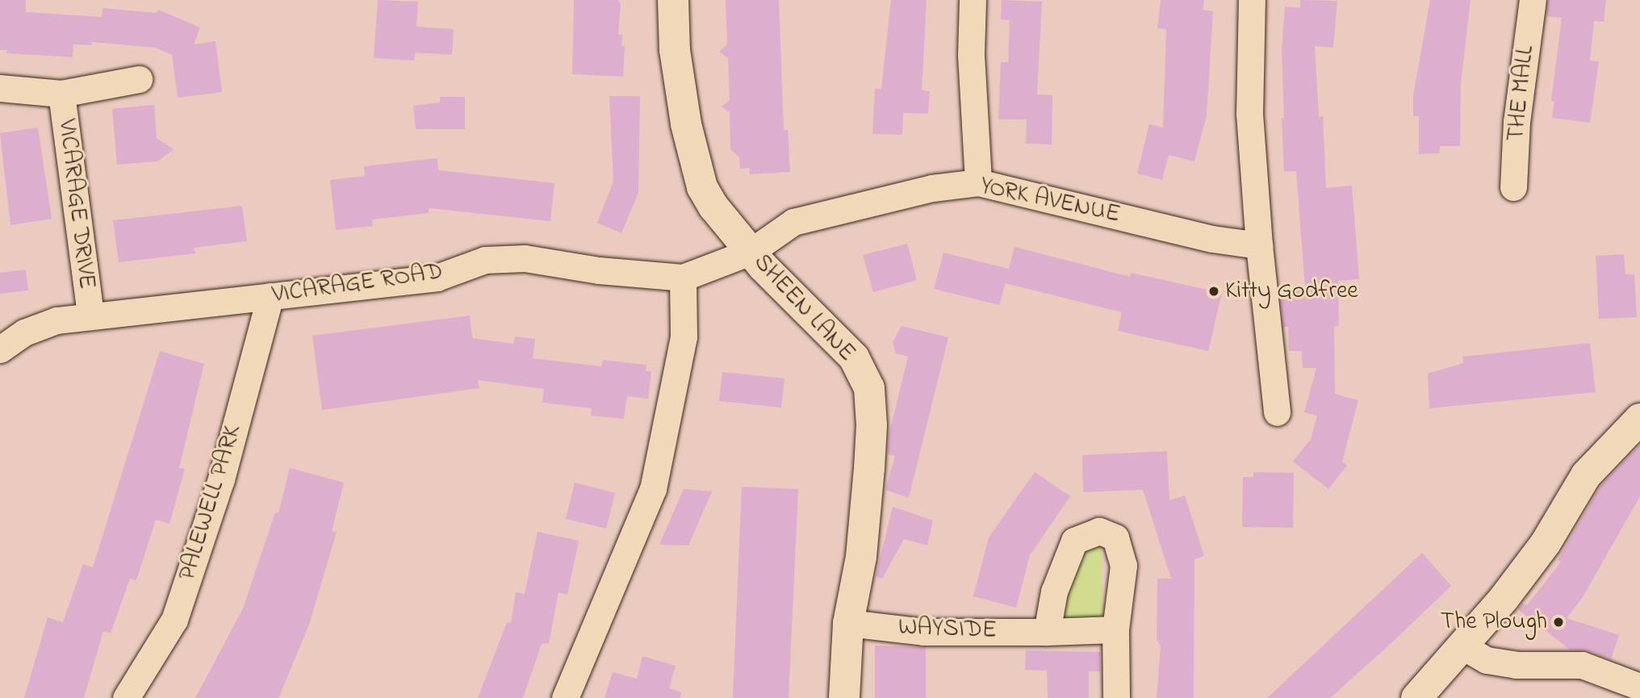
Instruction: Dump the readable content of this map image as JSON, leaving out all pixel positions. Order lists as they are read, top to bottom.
{
  "streets": {
    "main road": ["SHEEN LANE"],
    "street": [
      "THE MALL",
      "YORK AVENUE",
      "VICARAGE DRIVE",
      "VICARAGE ROAD",
      "PALEWELL PARK",
      "WAYSIDE"
    ]
  },
  "crossings": [
    ["YORK AVENUE", "VICARAGE ROAD"],
    ["YORK AVENUE", "SHEEN LANE"],
    ["VICARAGE DRIVE", "VICARAGE ROAD"],
    ["VICARAGE ROAD", "SHEEN LANE"],
    ["VICARAGE ROAD", "PALEWELL PARK"],
    ["SHEEN LANE", "WAYSIDE"]
  ],
  "places": ["Kitty Godfree", "The Plough"]
}
